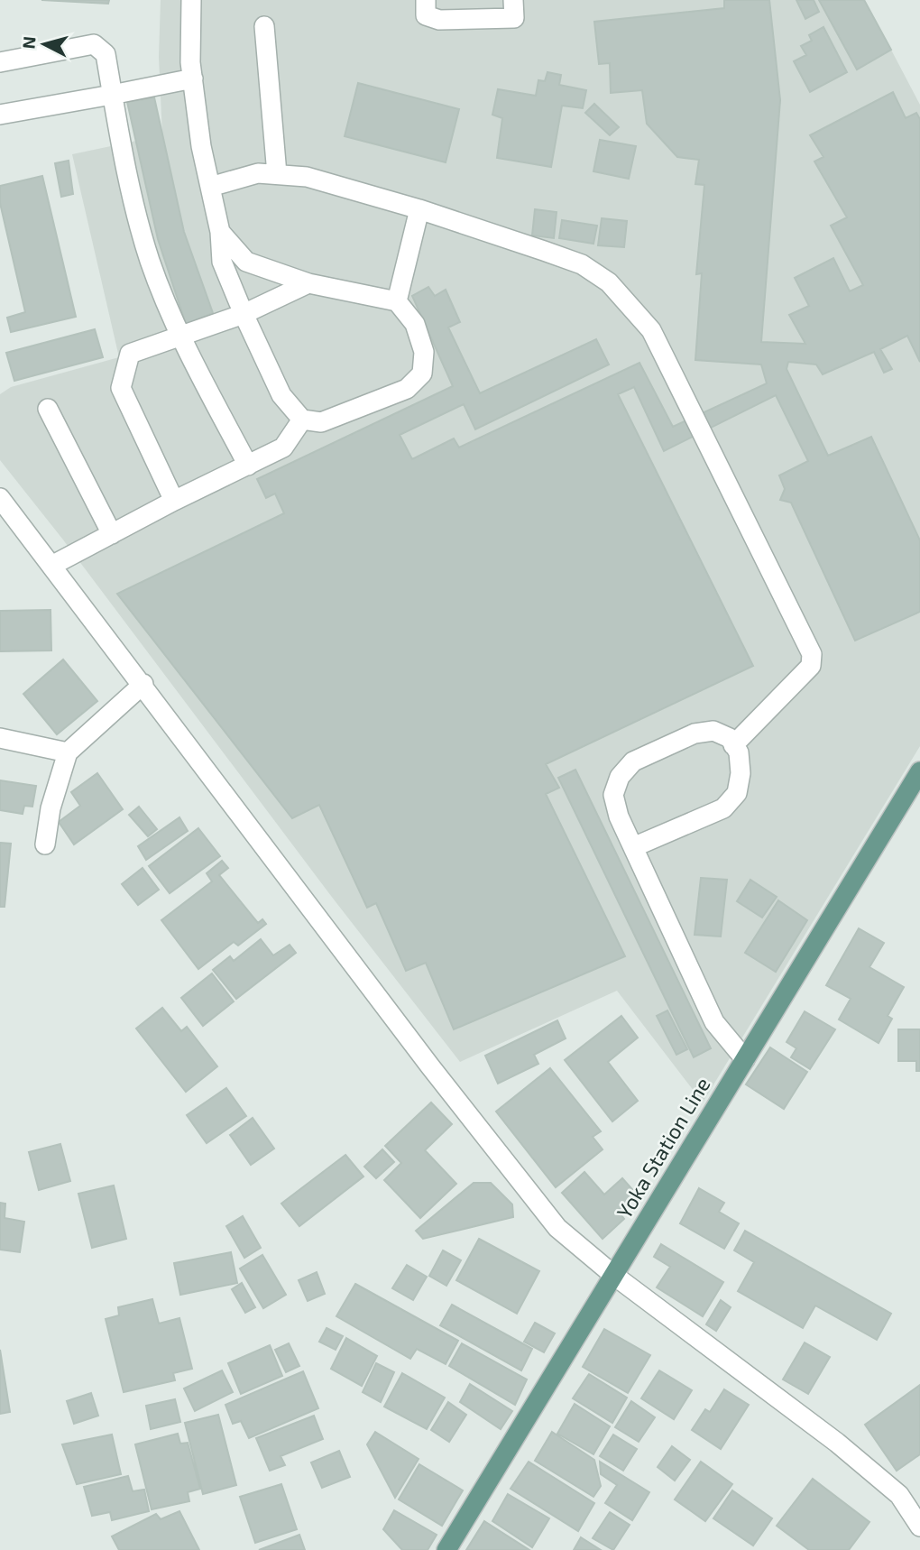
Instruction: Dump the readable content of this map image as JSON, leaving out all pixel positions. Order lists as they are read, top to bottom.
{
  "streets": {
    "main road": ["Yoka Station Line"]
  },
  "north": "left"
}
